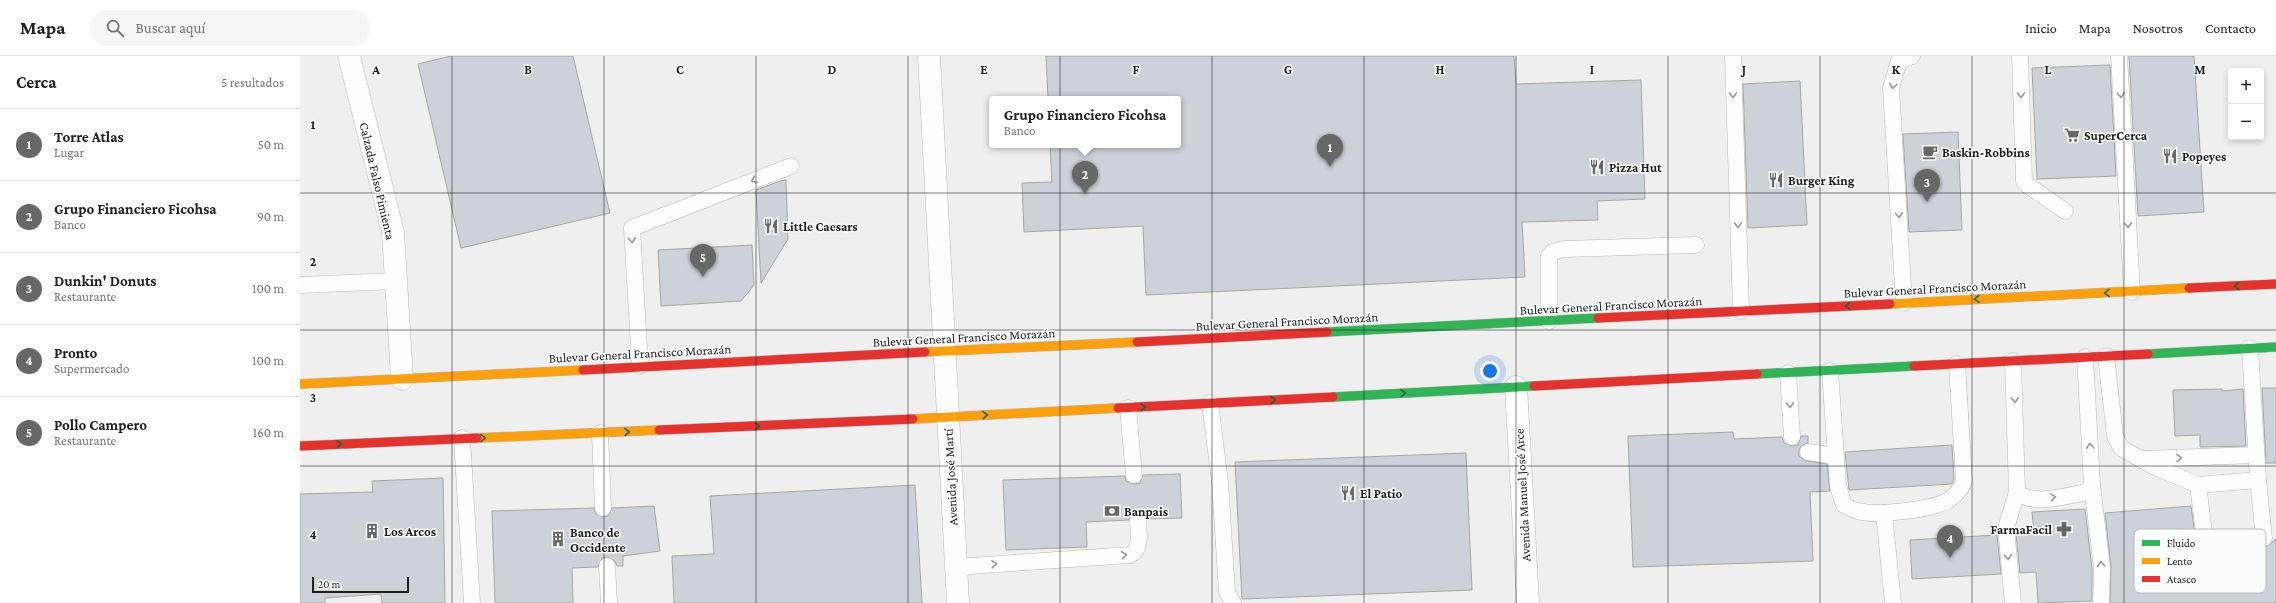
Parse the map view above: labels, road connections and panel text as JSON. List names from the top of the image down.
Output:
{
  "streets": {
    "main road": ["Bulevar General Francisco Morazán"],
    "street": ["Calzada Falso Pimienta", "Avenida José Martí", "Avenida Manuel José Arce"]
  },
  "crossings": [
    ["Calzada Falso Pimienta", "Bulevar General Francisco Morazán"],
    ["Bulevar General Francisco Morazán", "Avenida José Martí"]
  ],
  "places": {
    "supermarket": ["SuperCerca"],
    "cafe": ["Baskin-Robbins"],
    "restaurant": [
      "Popeyes",
      "Pizza Hut",
      "Burger King",
      "Little Caesars",
      "El Patio"
    ],
    "bank": ["Banpais"],
    "pharmacy": ["FarmaFacil"],
    "building": ["Los Arcos", "Banco de Occidente"]
  },
  "legend": ["Fluido", "Lento", "Atasco"],
  "scale_bar": "20 m",
  "page": {
    "header": "Mapa",
    "search": "Buscar aquí",
    "nav": [
      "Inicio",
      "Mapa",
      "Nosotros",
      "Contacto"
    ],
    "heading": ["Cerca", "5 resultados"],
    "map_buttons": ["+", "−"],
    "popup": ["Grupo Financiero Ficohsa", "Banco"],
    "list": [
      {
        "mark": "1",
        "name": "Torre Atlas",
        "note": "Lugar",
        "value": "50 m"
      },
      {
        "mark": "2",
        "name": "Grupo Financiero Ficohsa",
        "note": "Banco",
        "value": "90 m"
      },
      {
        "mark": "3",
        "name": "Dunkin' Donuts",
        "note": "Restaurante",
        "value": "100 m"
      },
      {
        "mark": "4",
        "name": "Pronto",
        "note": "Supermercado",
        "value": "100 m"
      },
      {
        "mark": "5",
        "name": "Pollo Campero",
        "note": "Restaurante",
        "value": "160 m"
      }
    ],
    "pins": [
      "1",
      "2",
      "3",
      "5",
      "4"
    ],
    "scale": "20 m"
  },
  "grid": {
    "columns": [
      "A",
      "B",
      "C",
      "D",
      "E",
      "F",
      "G",
      "H",
      "I",
      "J",
      "K",
      "L",
      "M"
    ],
    "rows": [
      "1",
      "2",
      "3",
      "4"
    ]
  }
}
